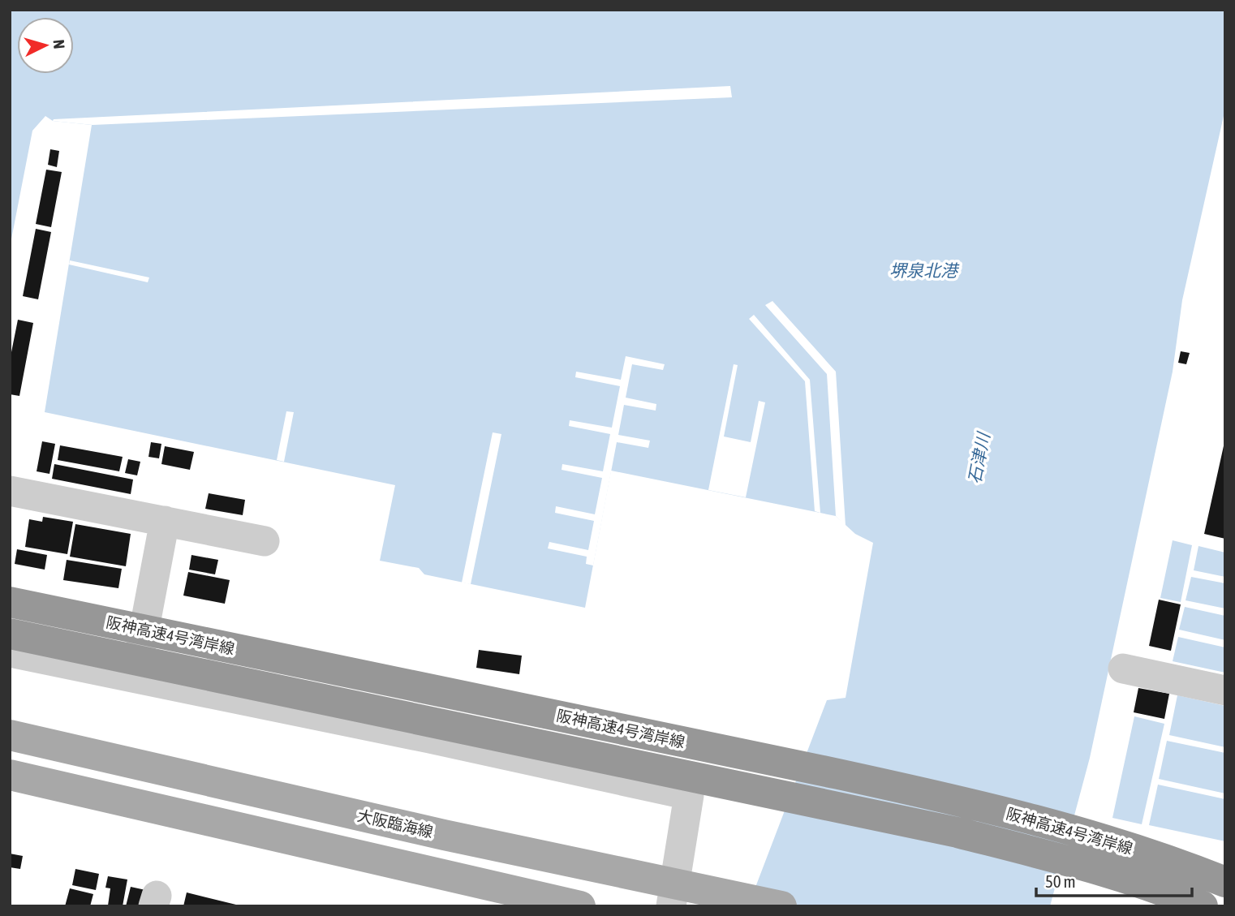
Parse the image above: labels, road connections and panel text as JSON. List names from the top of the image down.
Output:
{
  "streets": {
    "highway": ["阪神高速4号湾岸線"],
    "main road": ["大阪臨海線"]
  },
  "water": ["堺泉北港", "石津川"],
  "scale_bar": "50 m",
  "north": "right"
}
